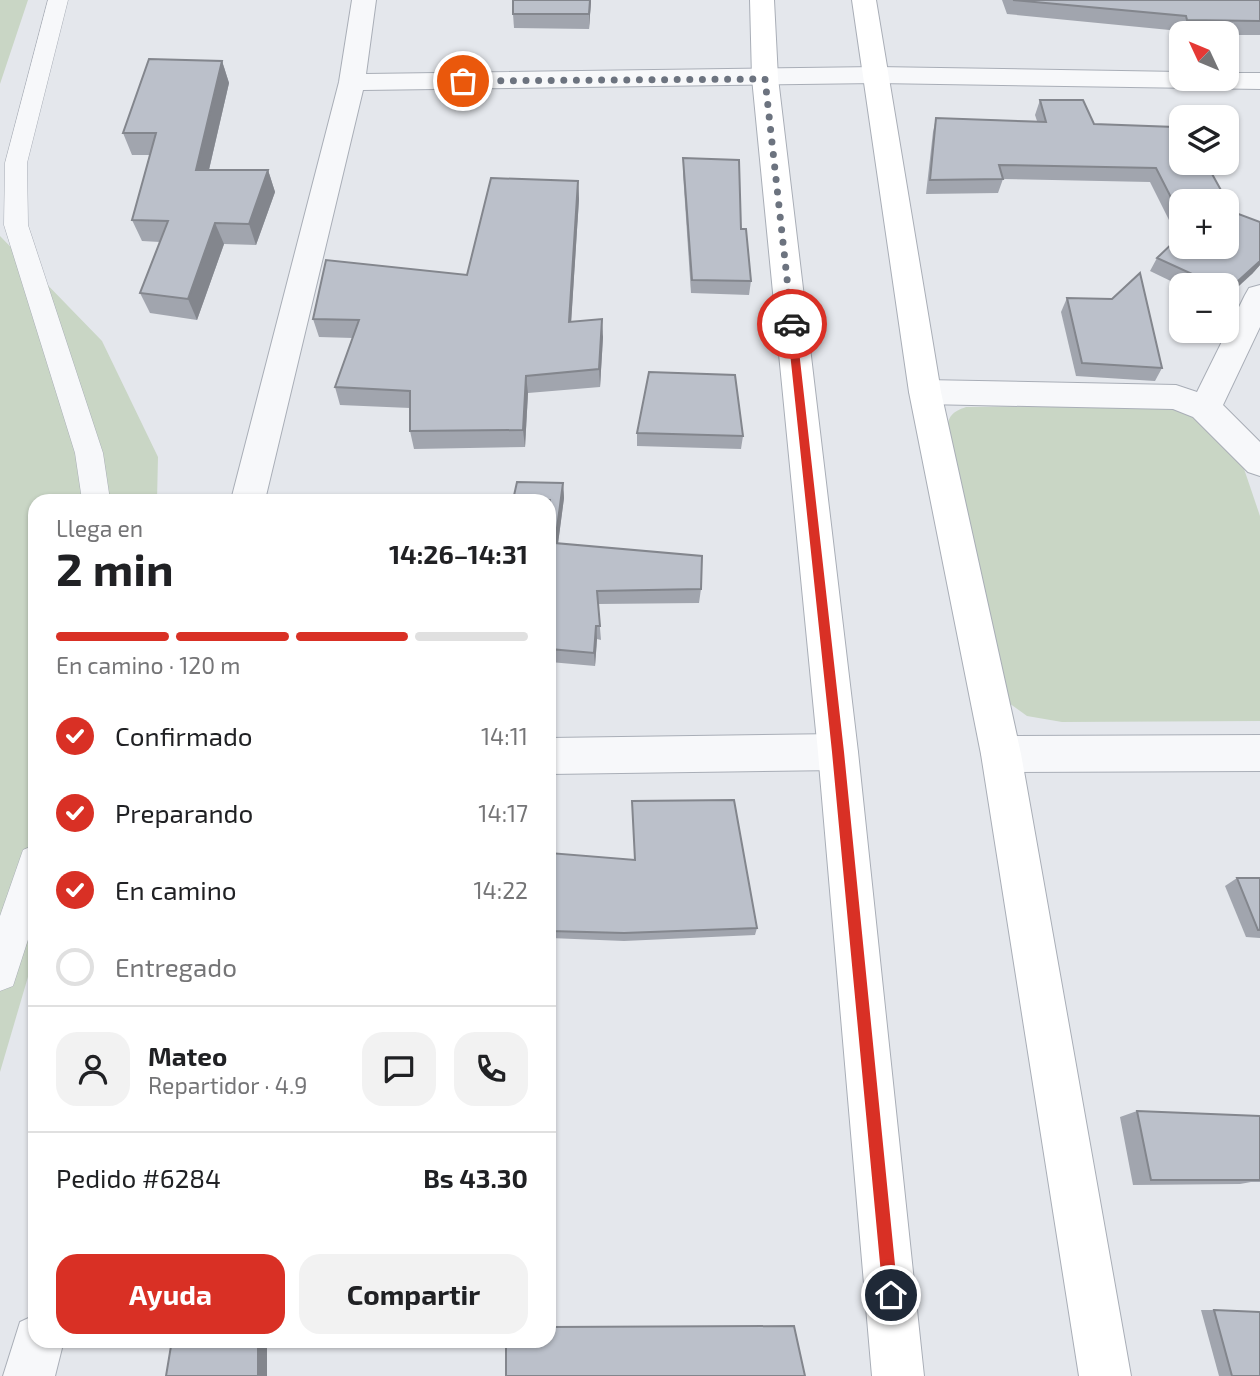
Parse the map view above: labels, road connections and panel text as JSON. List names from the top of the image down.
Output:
{
  "north": "top left",
  "page": {
    "map_buttons": ["+", "−"],
    "heading": ["2 min", "Llega en", "14:26–14:31"],
    "panel": [
      "Mateo",
      "Repartidor · 4.9",
      "Pedido #6284",
      "Bs 43.30"
    ],
    "bar": "En camino · 120 m",
    "list": [
      ["Confirmado", "14:11"],
      ["Preparando", "14:17"],
      ["En camino", "14:22"],
      "Entregado"
    ],
    "buttons": ["Ayuda", "Compartir"]
  }
}
